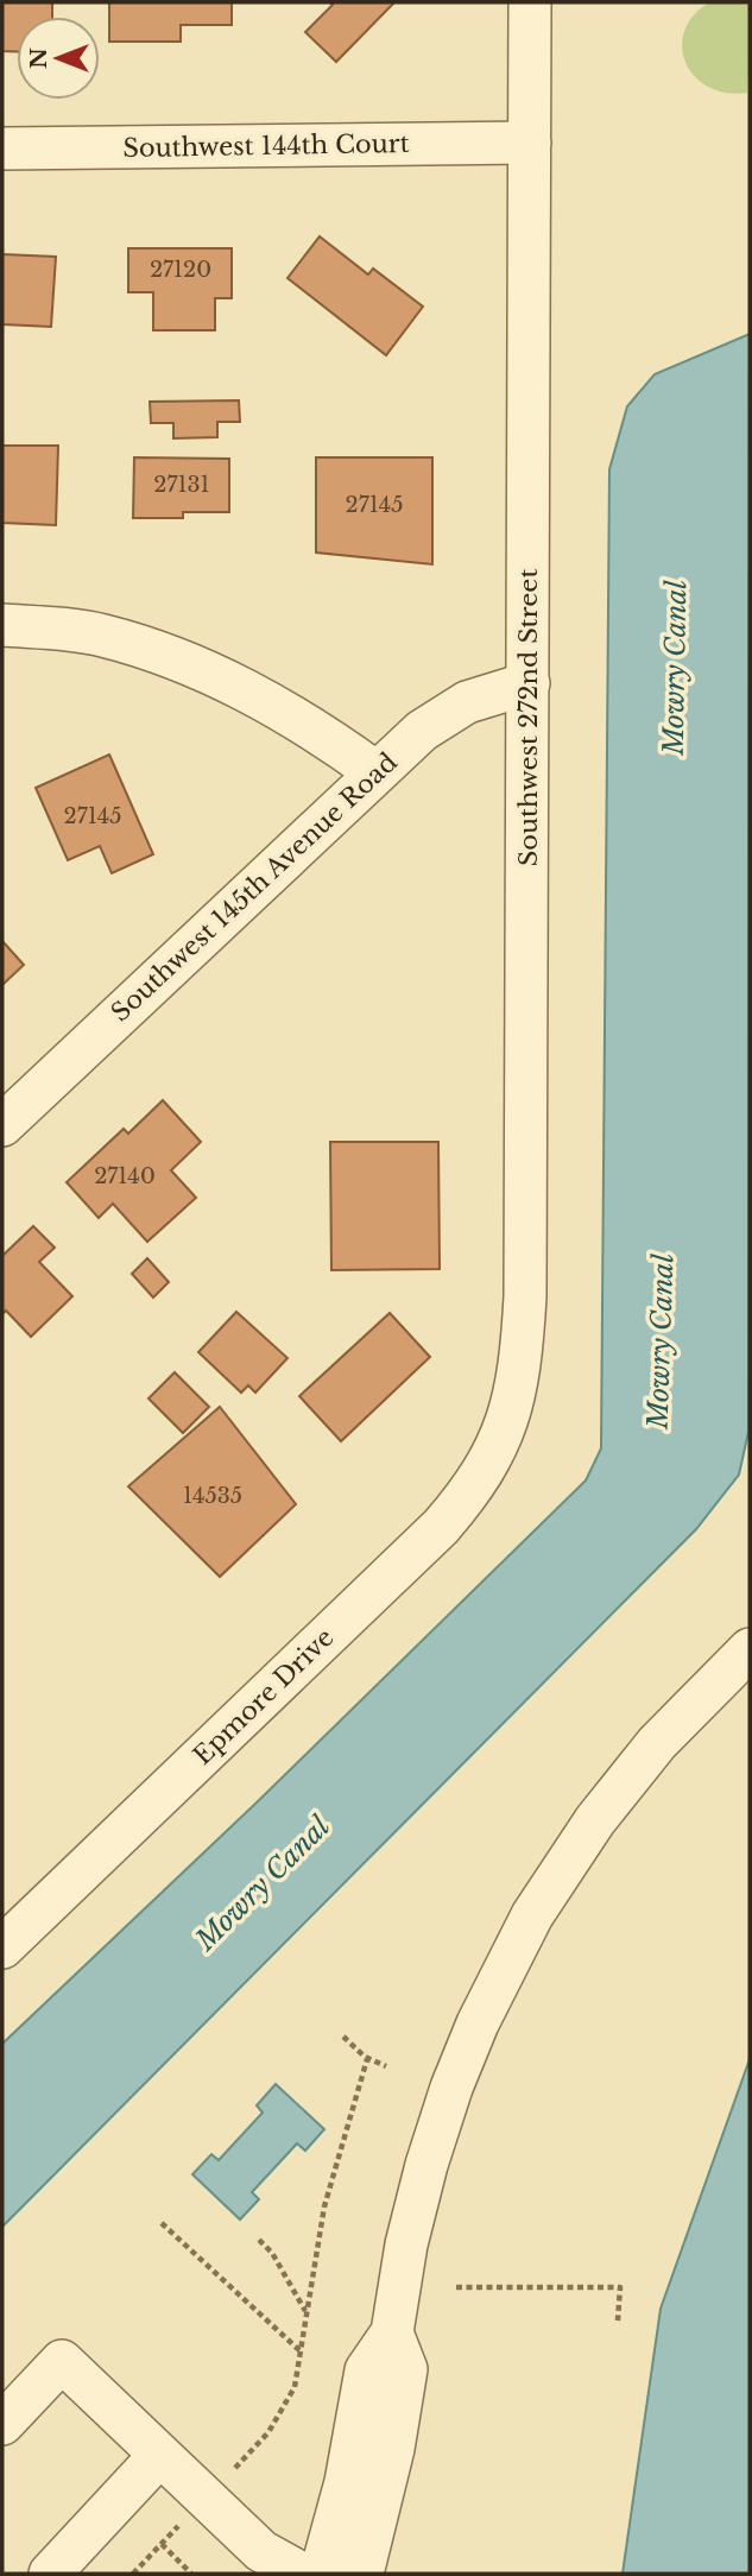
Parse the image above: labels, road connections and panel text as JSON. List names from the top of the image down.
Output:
{
  "streets": {
    "street": [
      "Southwest 144th Court",
      "Southwest 272nd Street",
      "Southwest 145th Avenue Road",
      "Epmore Drive"
    ]
  },
  "crossings": [
    ["Southwest 144th Court", "Southwest 272nd Street"],
    ["Southwest 272nd Street", "Southwest 145th Avenue Road"],
    ["Southwest 272nd Street", "Epmore Drive"]
  ],
  "water": ["Mowry Canal"],
  "house_numbers": [
    "27120",
    "27131",
    "27145",
    "27145",
    "27140",
    "14535"
  ],
  "north": "left"
}
